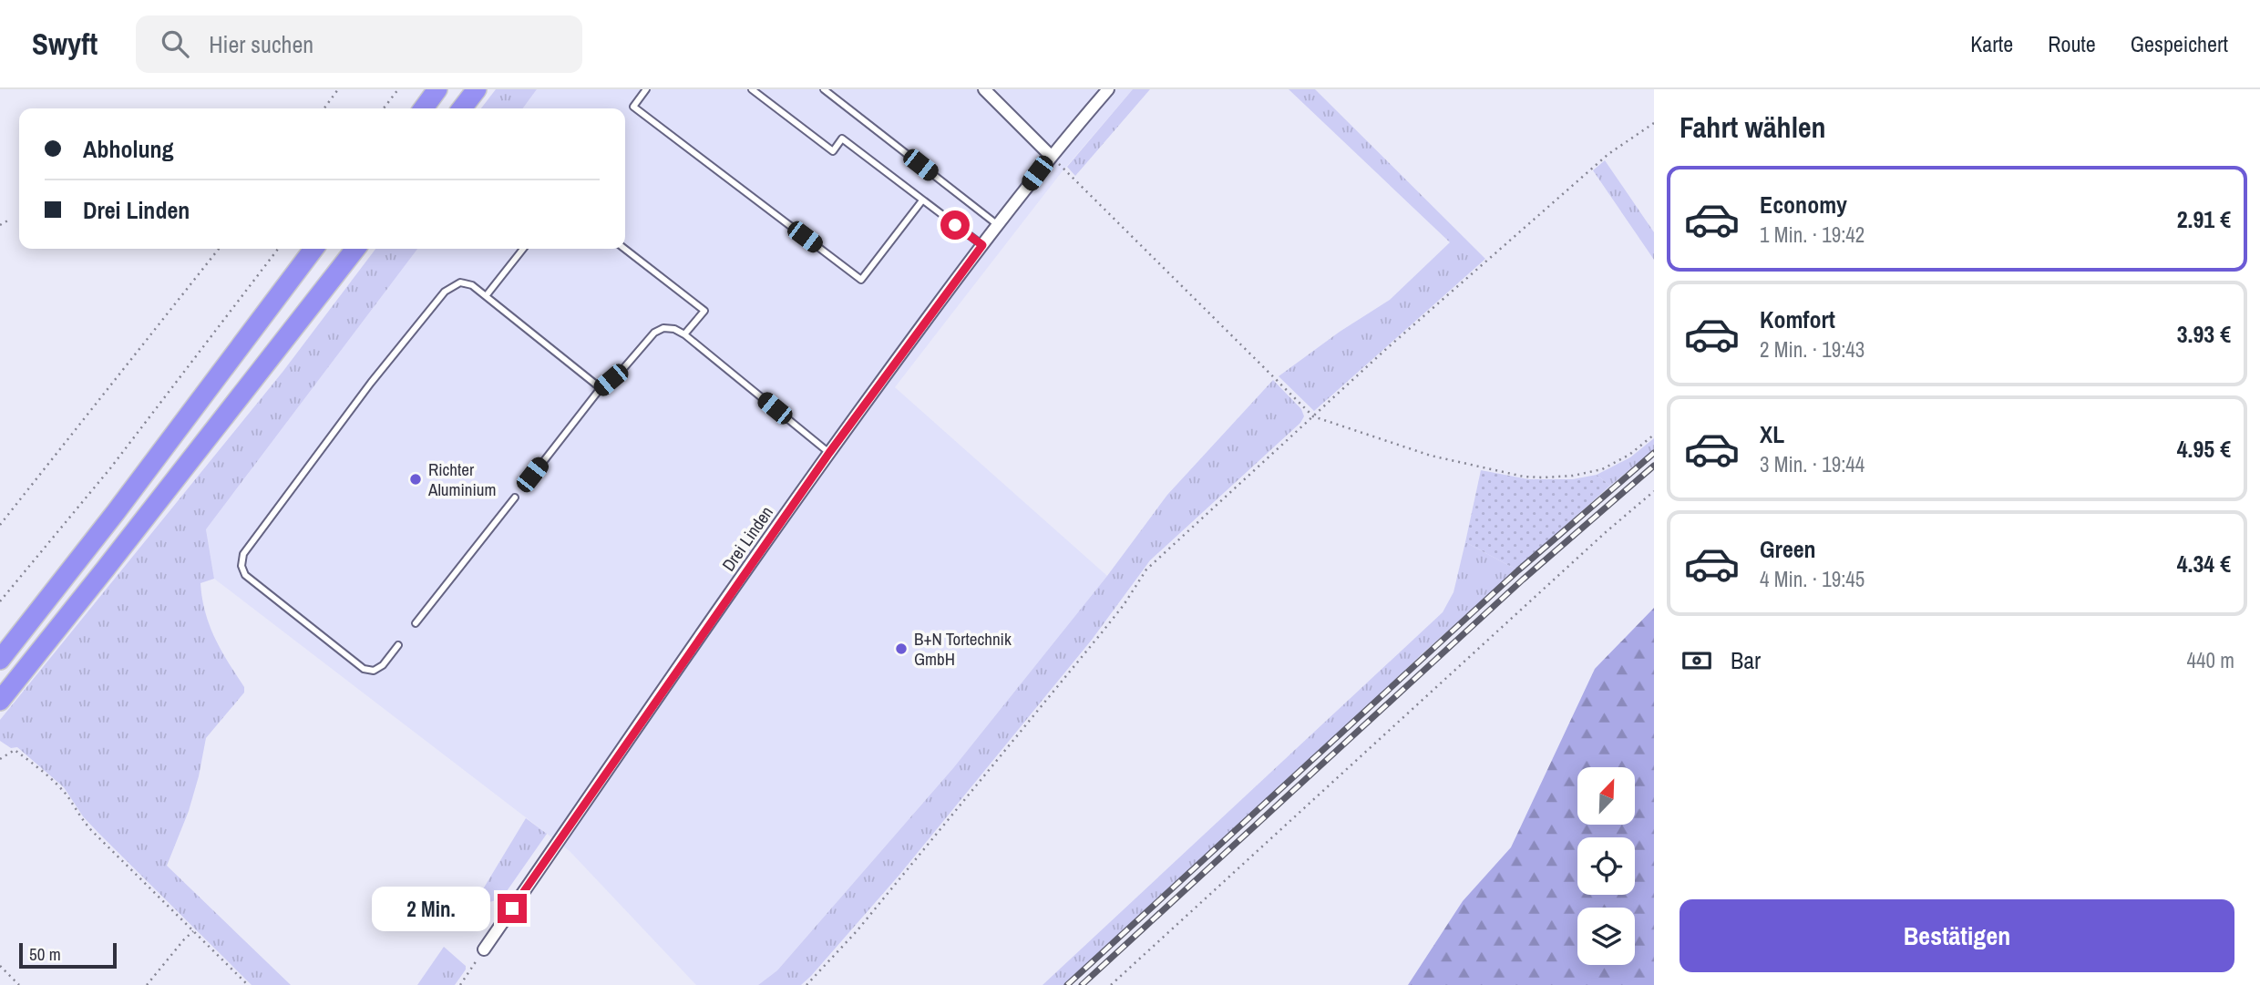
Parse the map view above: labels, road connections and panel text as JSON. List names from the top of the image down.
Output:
{
  "streets": {
    "street": ["Drei Linden"]
  },
  "places": ["Richter Aluminium", "B+N Tortechnik GmbH"],
  "scale_bar": "50 m",
  "north": "top right",
  "page": {
    "header": "Swyft",
    "search": "Hier suchen",
    "nav": ["Karte", "Route", "Gespeichert"],
    "heading": "Fahrt wählen",
    "banner": ["Abholung", "Drei Linden"],
    "list": [
      {
        "name": "Economy",
        "note": "1 Min. · 19:42",
        "value": "2.91 €"
      },
      {
        "name": "Komfort",
        "note": "2 Min. · 19:43",
        "value": "3.93 €"
      },
      {
        "name": "XL",
        "note": "3 Min. · 19:44",
        "value": "4.95 €"
      },
      {
        "name": "Green",
        "note": "4 Min. · 19:45",
        "value": "4.34 €"
      }
    ],
    "pay": ["Bar", "440 m"],
    "bubble": "2 Min.",
    "buttons": "Bestätigen",
    "scale": "50 m"
  }
}
